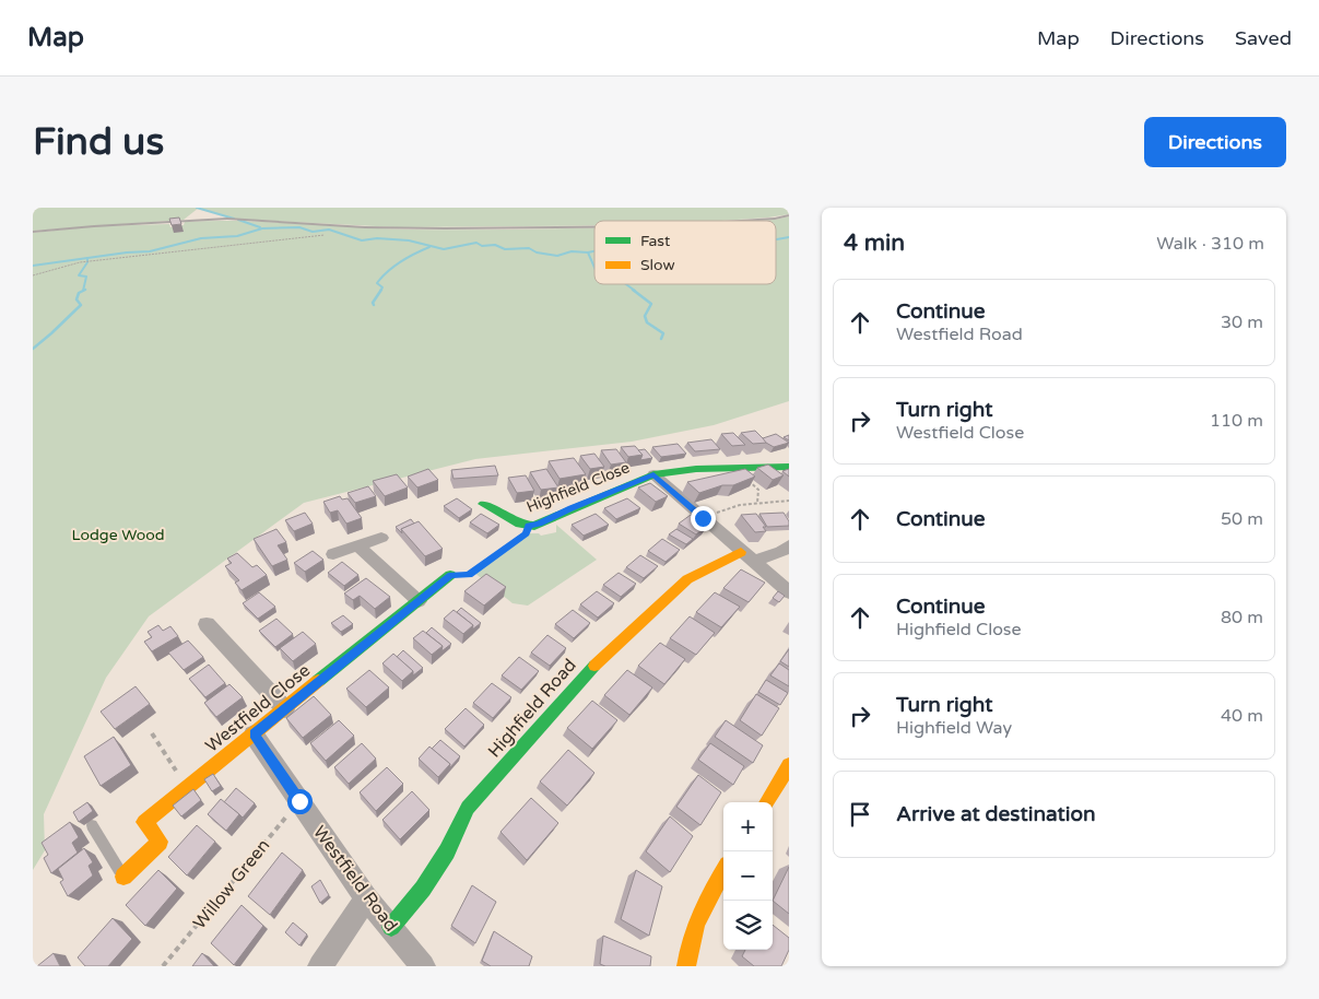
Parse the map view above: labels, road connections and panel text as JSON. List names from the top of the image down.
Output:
{
  "streets": {
    "street": [
      "Highfield Close",
      "Westfield Close",
      "Highfield Road",
      "Westfield Road"
    ],
    "path": ["Willow Green"]
  },
  "crossings": [
    ["Westfield Close", "Westfield Road"],
    ["Highfield Road", "Westfield Road"],
    ["Westfield Road", "Willow Green"]
  ],
  "parks": ["Lodge Wood"],
  "legend": ["Fast", "Slow"],
  "page": {
    "header": "Map",
    "nav": ["Map", "Directions", "Saved"],
    "buttons": "Directions",
    "title": "Find us",
    "heading": ["4 min", "Walk · 310 m"],
    "list": [
      ["Continue", "Westfield Road", "30 m"],
      ["Turn right", "Westfield Close", "110 m"],
      ["Continue", "50 m"],
      ["Continue", "Highfield Close", "80 m"],
      ["Turn right", "Highfield Way", "40 m"],
      "Arrive at destination"
    ],
    "map_buttons": ["+", "−"]
  }
}
